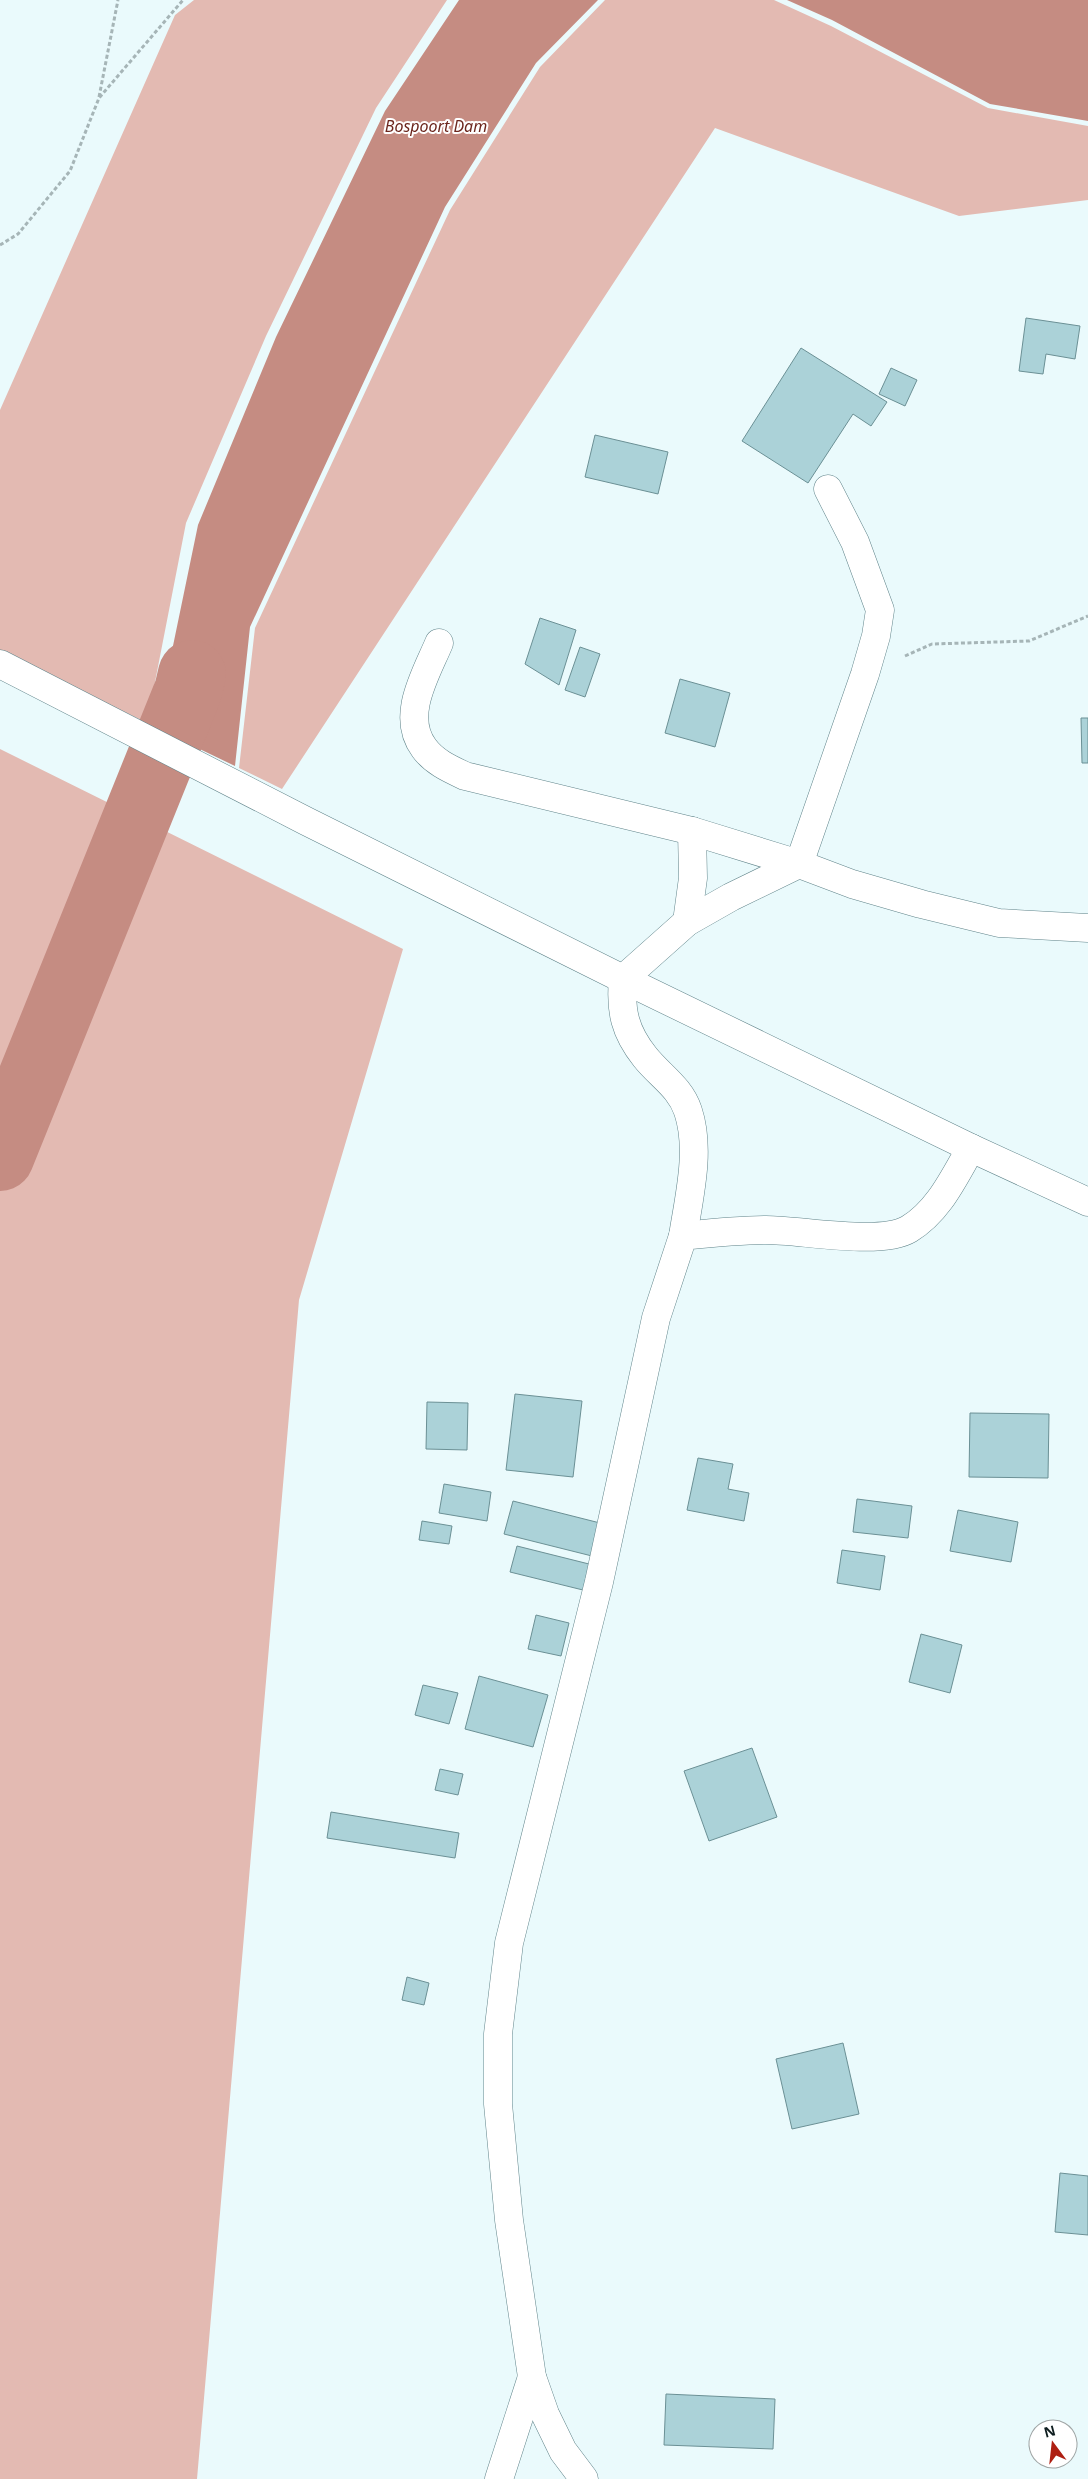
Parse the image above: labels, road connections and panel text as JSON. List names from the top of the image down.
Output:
{
  "water": ["Bospoort Dam"],
  "north": "top"
}
